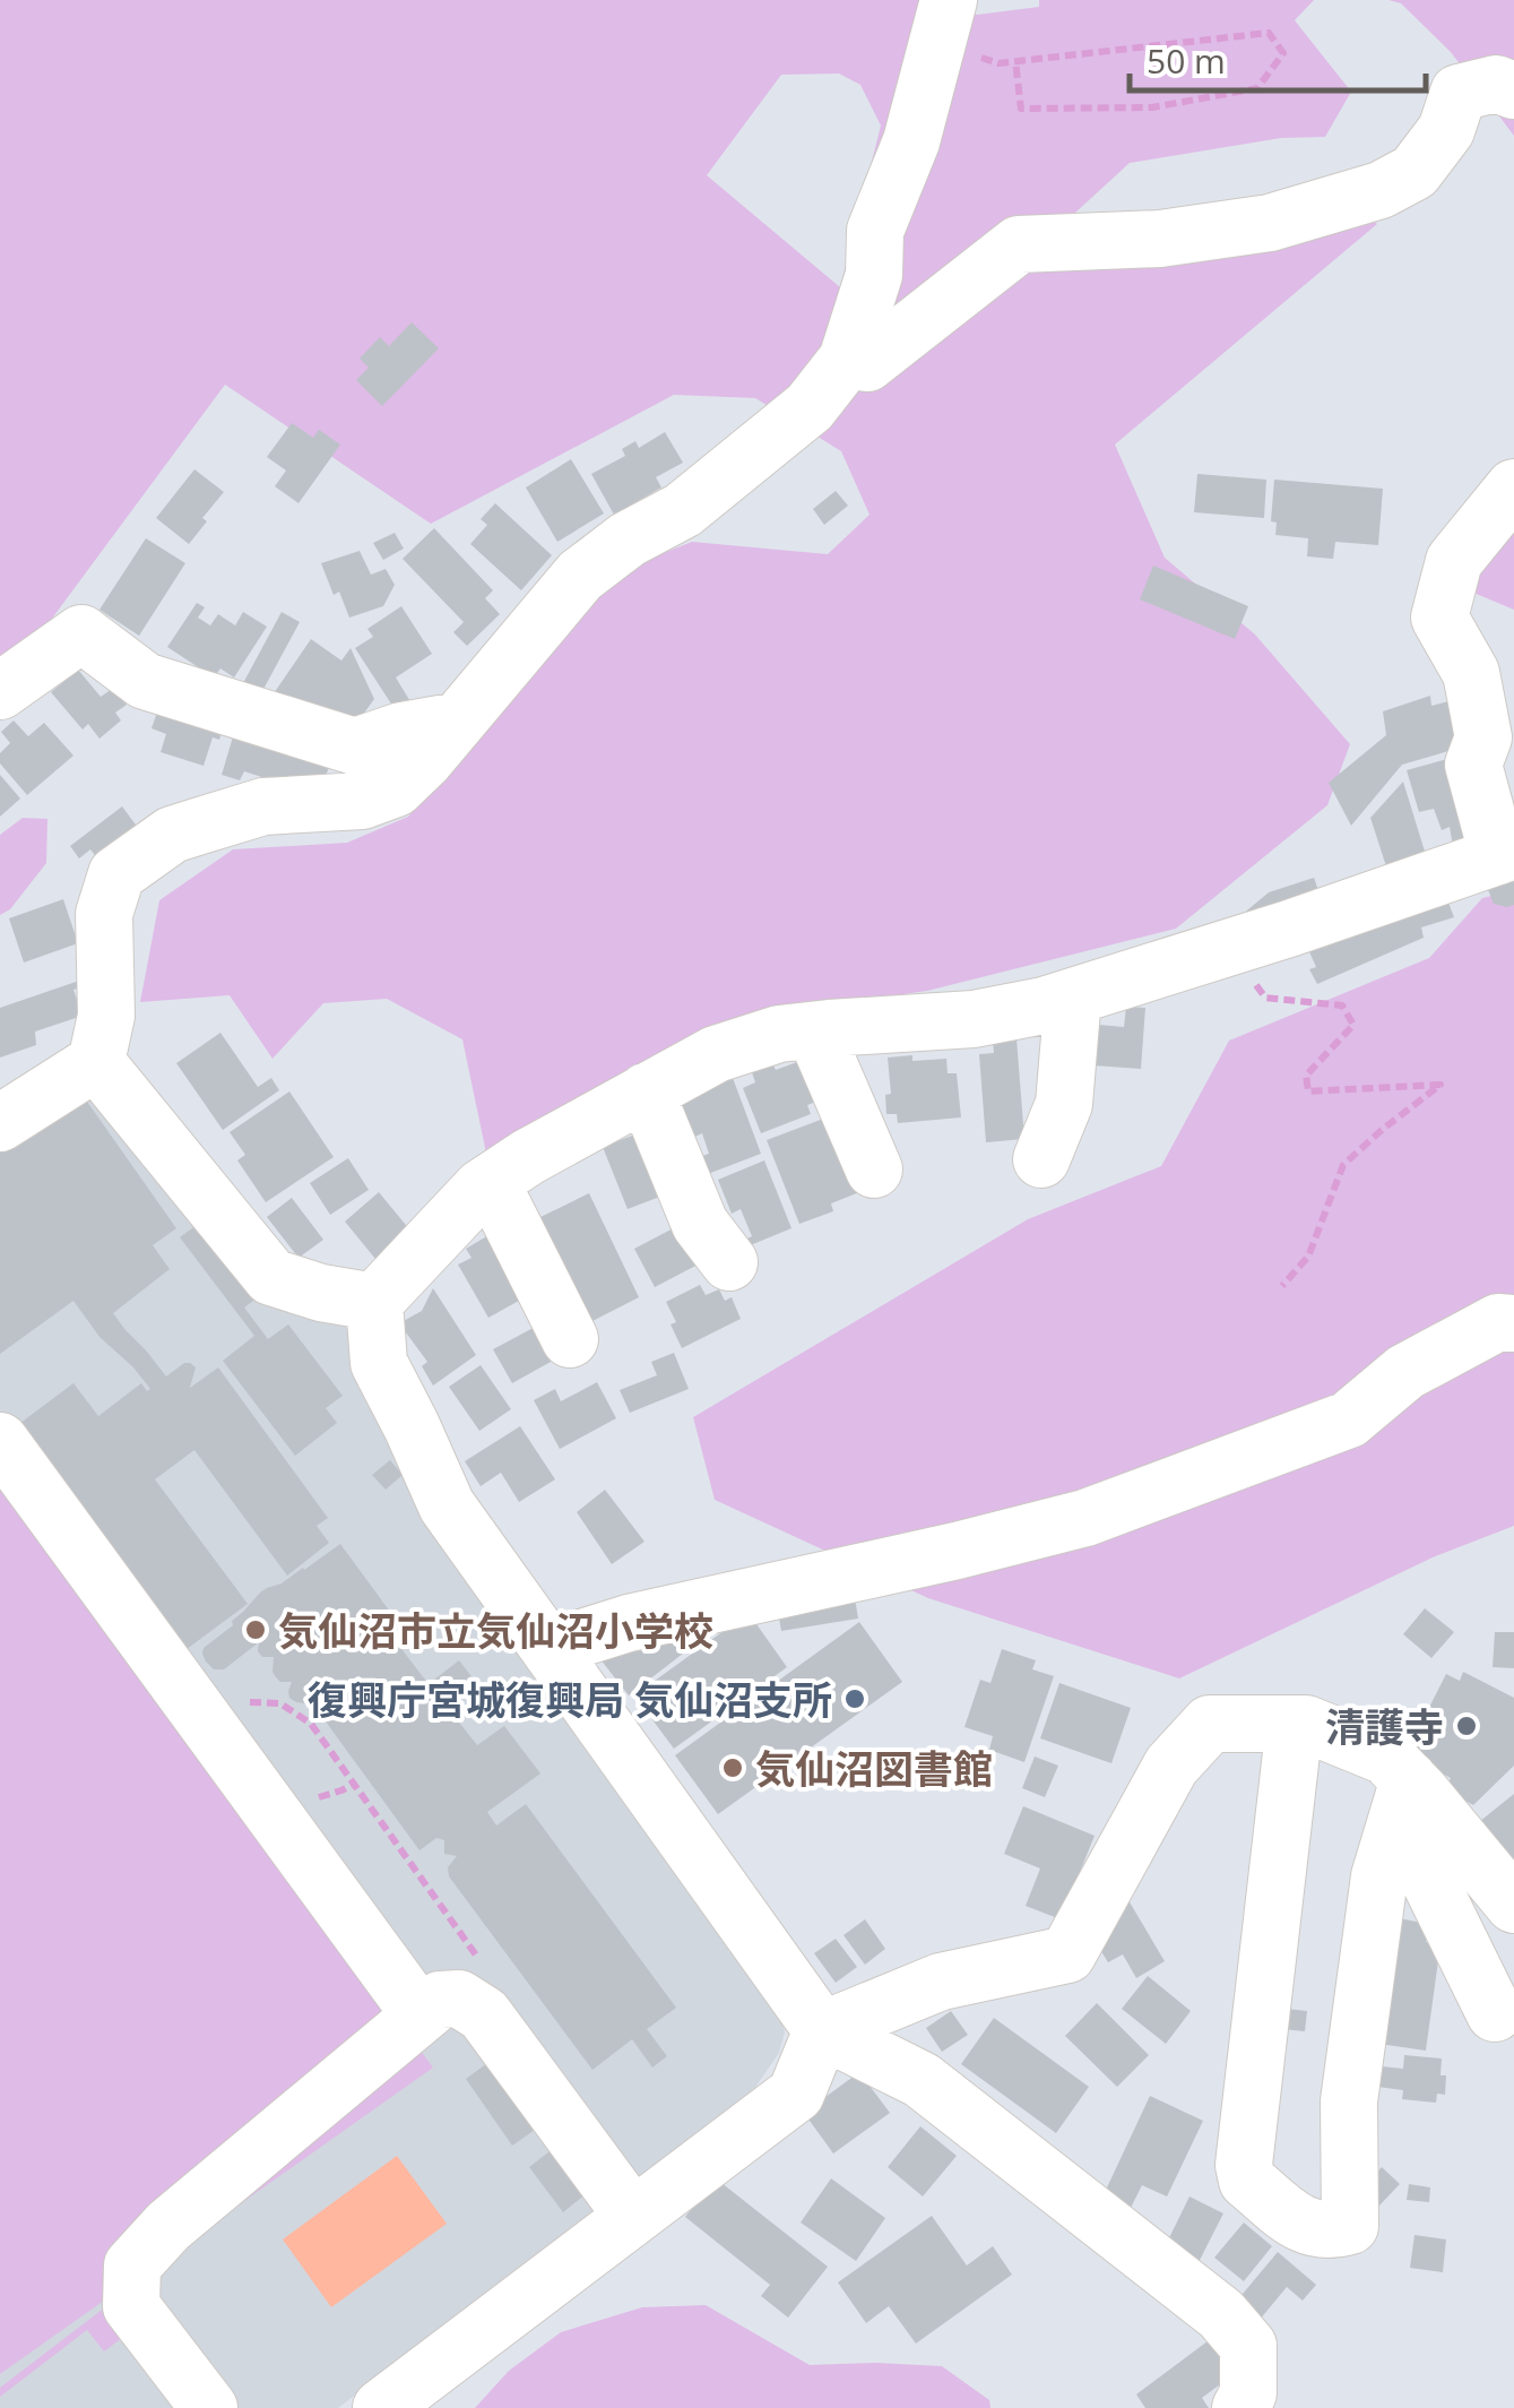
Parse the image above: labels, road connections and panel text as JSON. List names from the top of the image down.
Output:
{
  "places": [
    "気仙沼市立気仙沼小学校",
    "復興庁宮城復興局 気仙沼支所",
    "清護寺",
    "気仙沼図書館"
  ],
  "scale_bar": "50 m"
}
